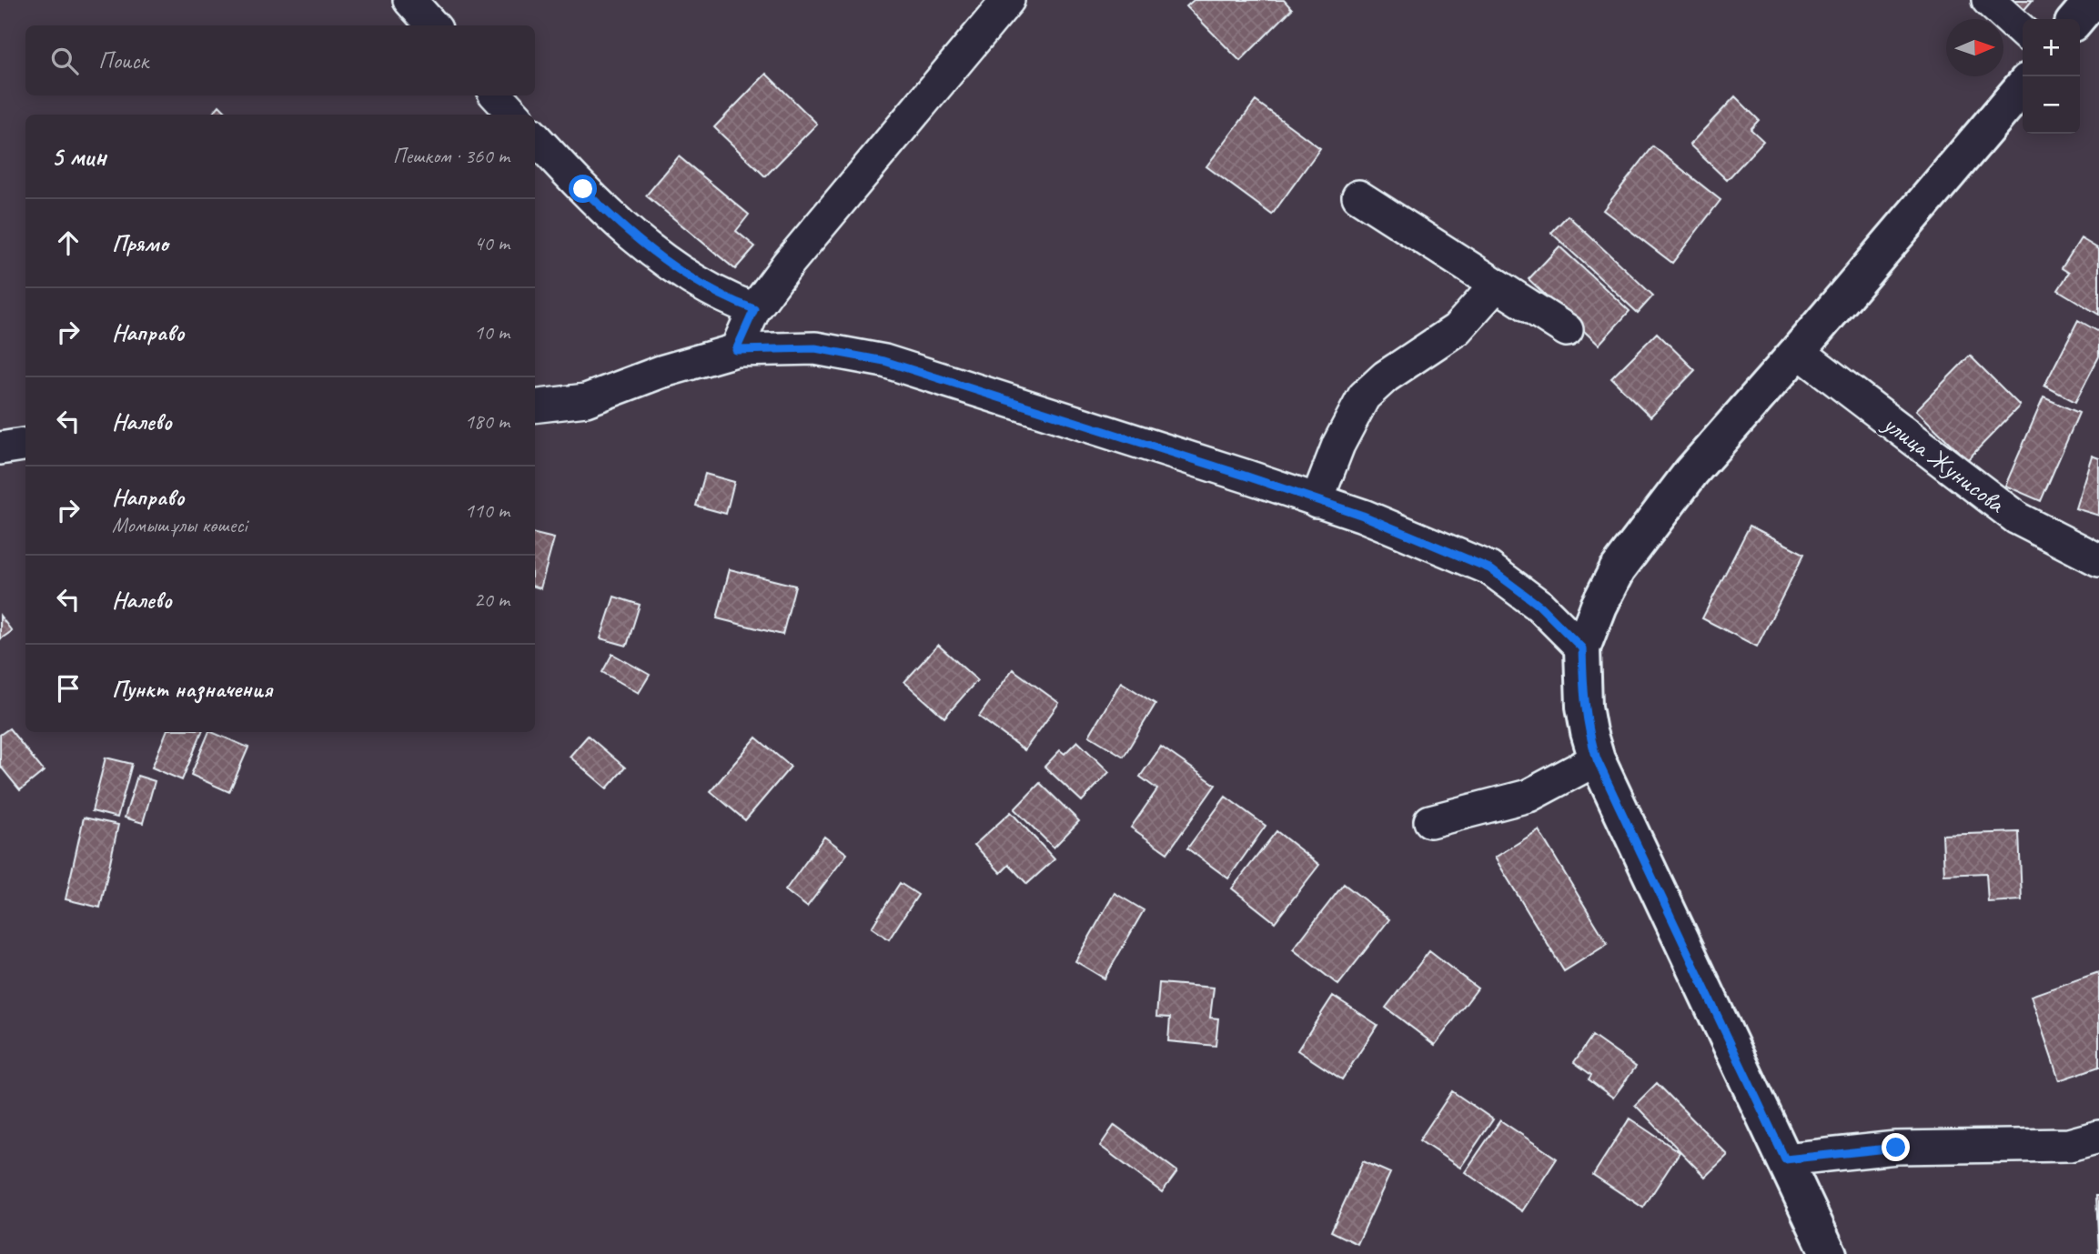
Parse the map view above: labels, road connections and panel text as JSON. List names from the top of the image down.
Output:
{
  "streets": {
    "street": ["улица Жунисова"]
  },
  "north": "right",
  "page": {
    "map_buttons": ["+", "−"],
    "search": "Поиск",
    "heading": ["5 мин", "Пешком · 360 m"],
    "list": [
      ["Прямо", "40 m"],
      ["Направо", "10 m"],
      ["Налево", "180 m"],
      ["Направо", "Момышұлы көшесі", "110 m"],
      ["Налево", "20 m"],
      "Пункт назначения"
    ]
  }
}
